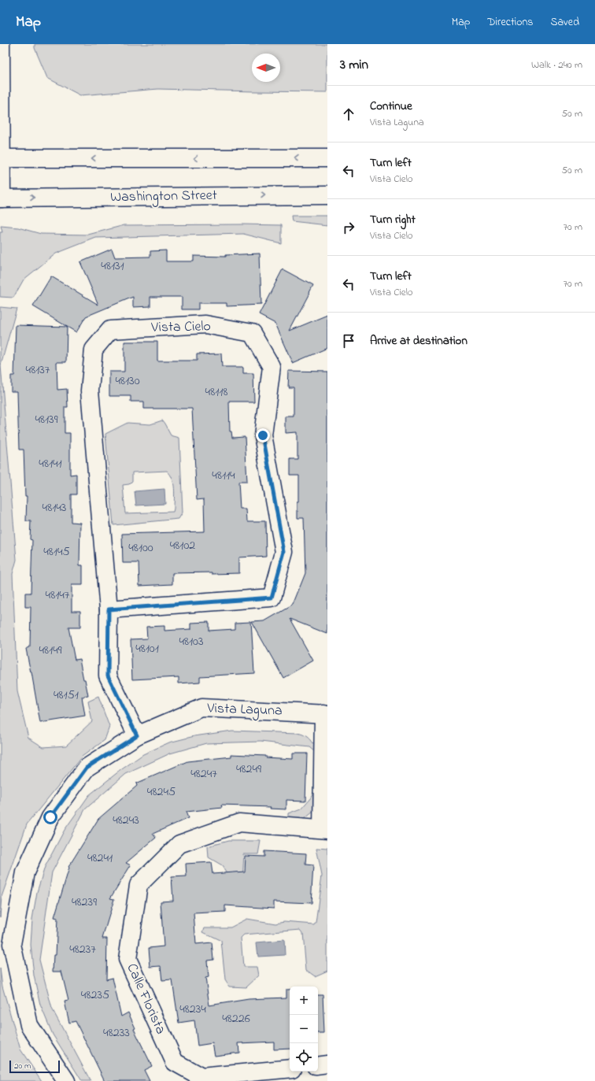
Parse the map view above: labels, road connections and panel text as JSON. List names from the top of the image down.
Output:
{
  "streets": {
    "street": [
      "Washington Street",
      "Vista Cielo",
      "Vista Laguna",
      "Calle Florista"
    ]
  },
  "crossings": [
    ["Vista Cielo", "Vista Laguna"],
    ["Vista Laguna", "Calle Florista"]
  ],
  "house_numbers": [
    "48131",
    "48137",
    "48130",
    "48118",
    "48139",
    "48141",
    "48114",
    "48143",
    "48102",
    "48100",
    "48145",
    "48147",
    "48103",
    "48101",
    "48149",
    "48151",
    "48249",
    "48247",
    "48245",
    "48243",
    "48241",
    "48239",
    "48237",
    "48235",
    "48234",
    "48226",
    "48233"
  ],
  "scale_bar": "20 m",
  "north": "left",
  "page": {
    "header": "Map",
    "nav": ["Map", "Directions", "Saved"],
    "heading": ["3 min", "Walk · 240 m"],
    "list": [
      ["Continue", "Vista Laguna", "50 m"],
      ["Turn left", "Vista Cielo", "50 m"],
      ["Turn right", "Vista Cielo", "70 m"],
      ["Turn left", "Vista Cielo", "70 m"],
      "Arrive at destination"
    ],
    "map_buttons": ["+", "−"],
    "scale": "20 m"
  }
}
